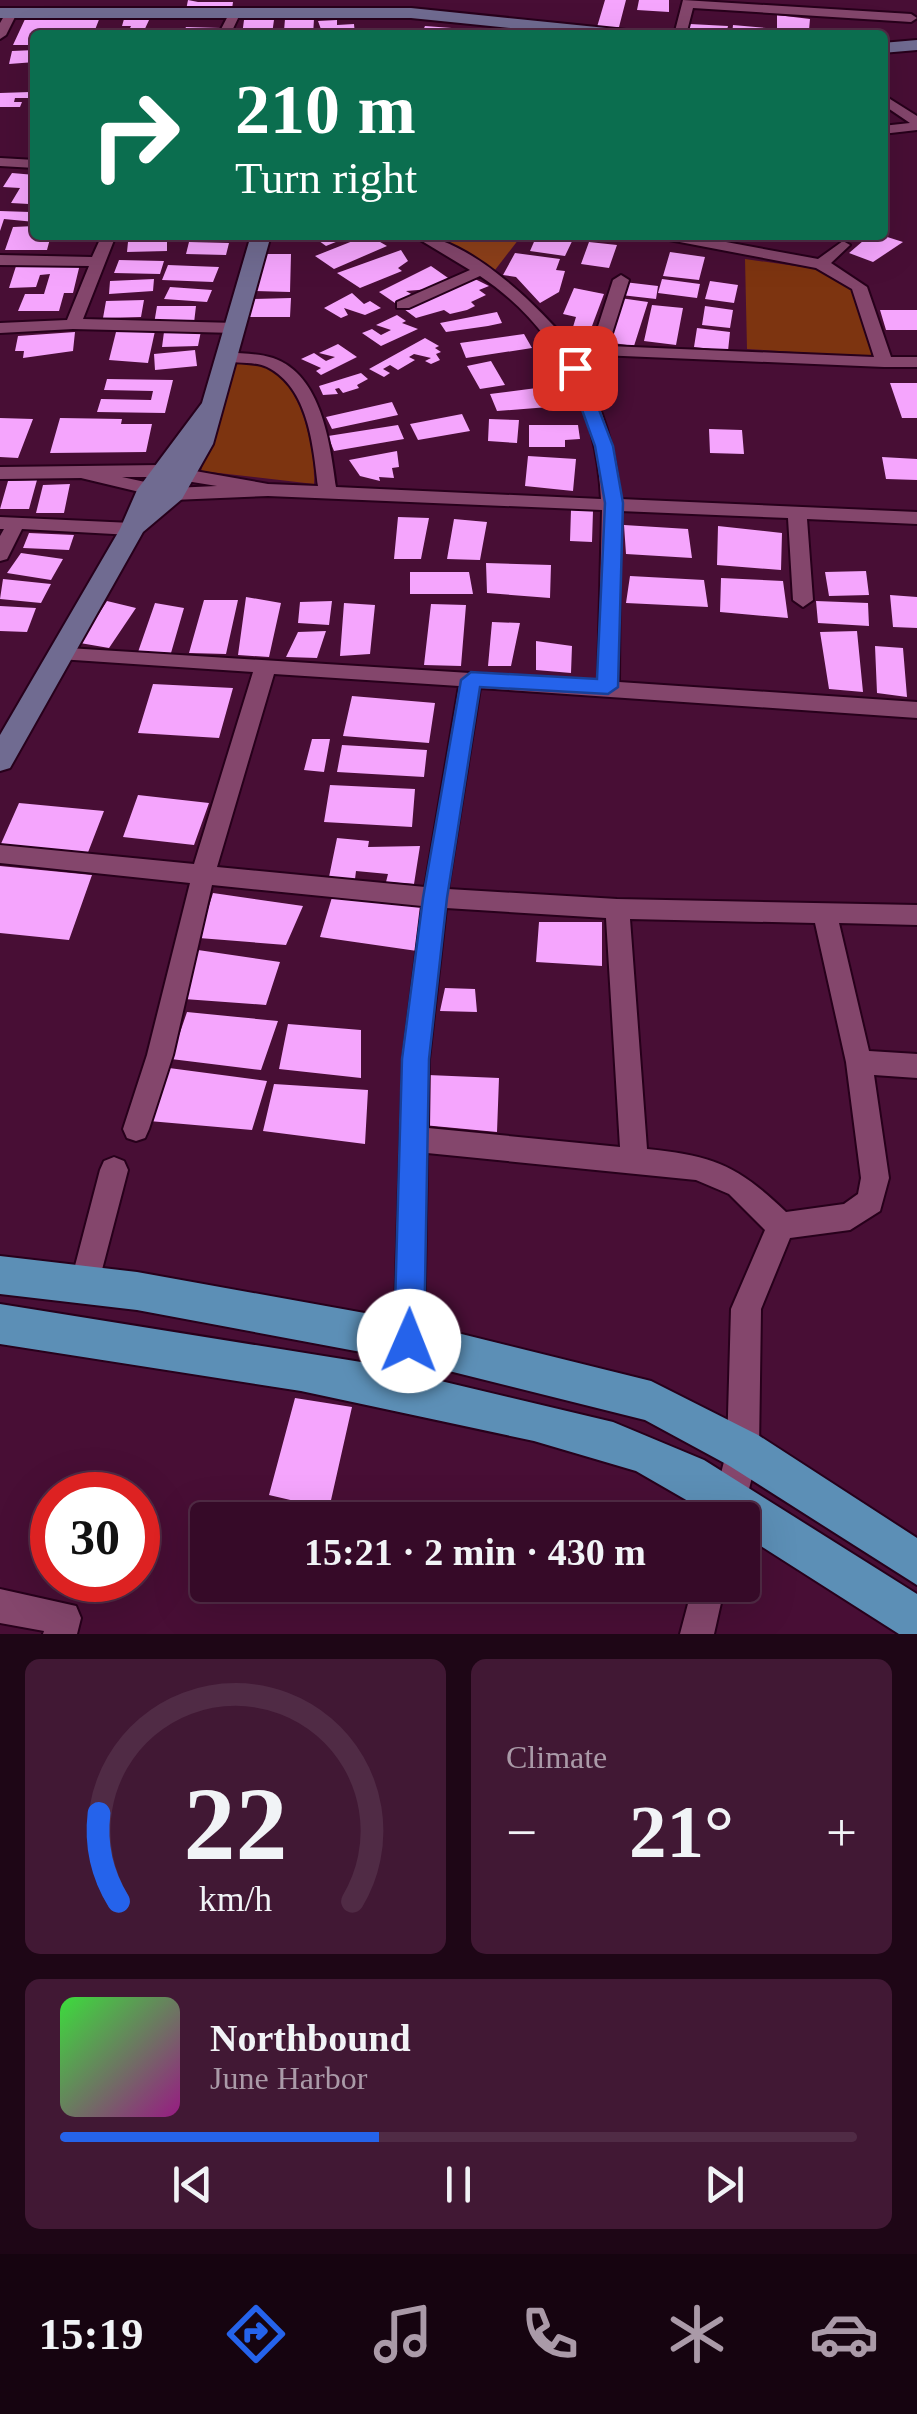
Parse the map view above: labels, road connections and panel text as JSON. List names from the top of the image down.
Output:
{
  "page": {
    "turn": ["210 m", "Turn right"],
    "limit": "30",
    "trip": "15:21 · 2 min · 430 m",
    "tile": "Climate",
    "heat": ["−", "21°", "+"],
    "song": ["Northbound", "June Harbor"],
    "tabs": "15:19",
    "gauge": ["22", "km/h"]
  }
}
